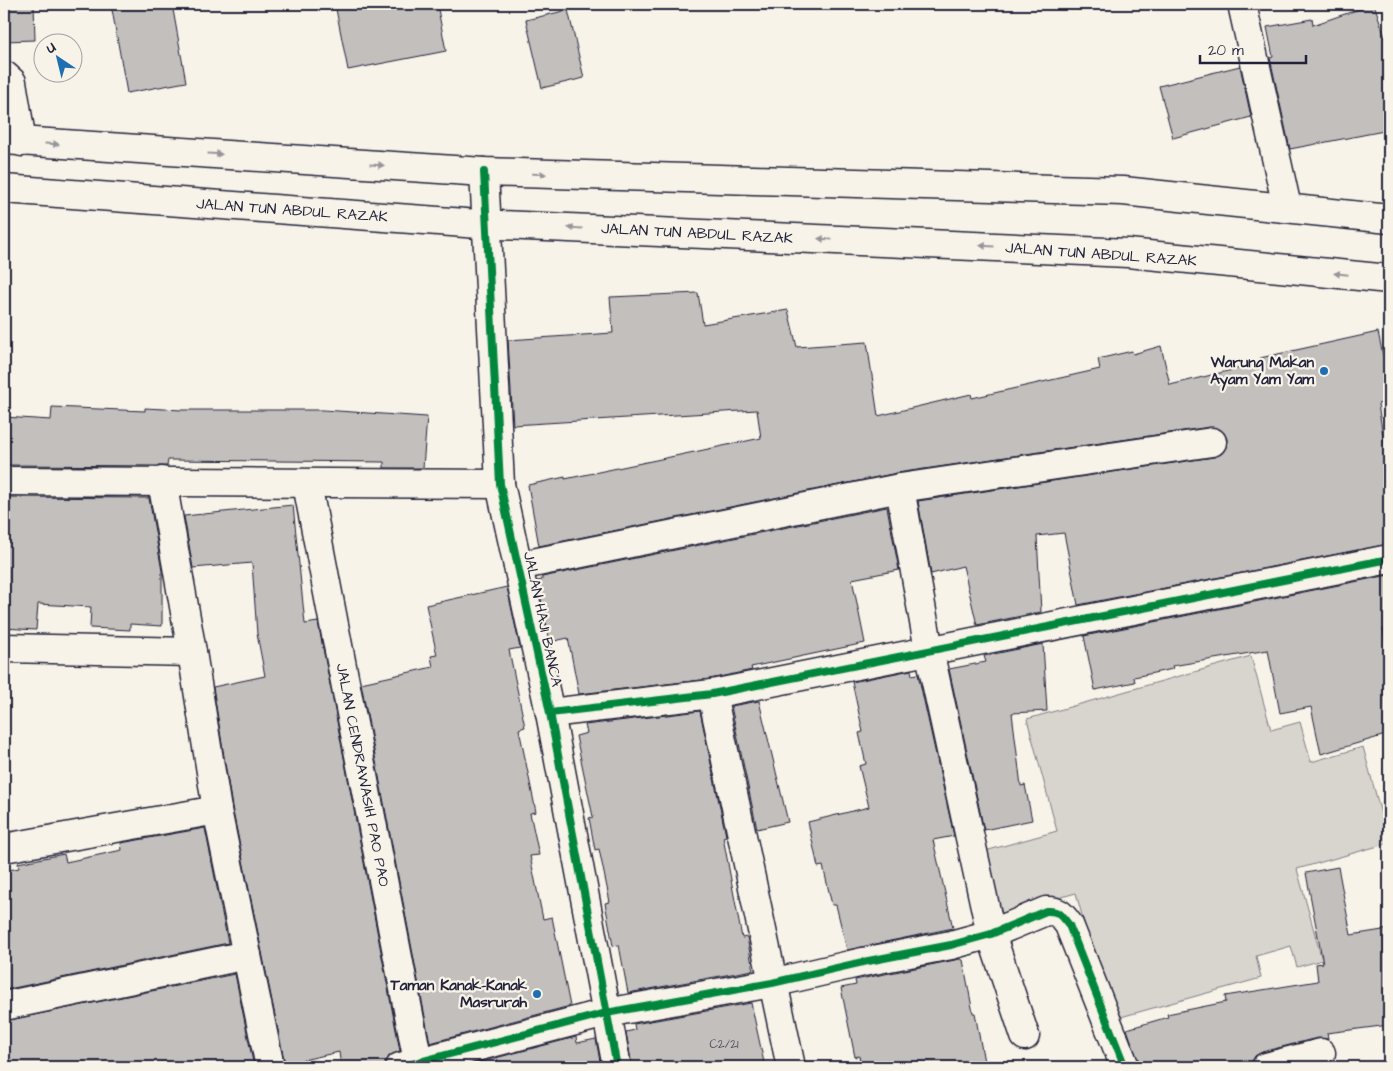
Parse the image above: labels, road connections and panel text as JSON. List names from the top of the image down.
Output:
{
  "streets": {
    "street": ["JALAN TUN ABDUL RAZAK", "JALAN HAJI BANCA", "JALAN CENDRAWASIH PAO PAO"]
  },
  "crossings": [
    ["JALAN TUN ABDUL RAZAK", "JALAN HAJI BANCA"]
  ],
  "places": ["Warung Makan Ayam Yam Yam", "Taman Kanak-Kanak Masrurah"],
  "house_numbers": ["C2/21"],
  "scale_bar": "20 m",
  "north": "top left"
}
